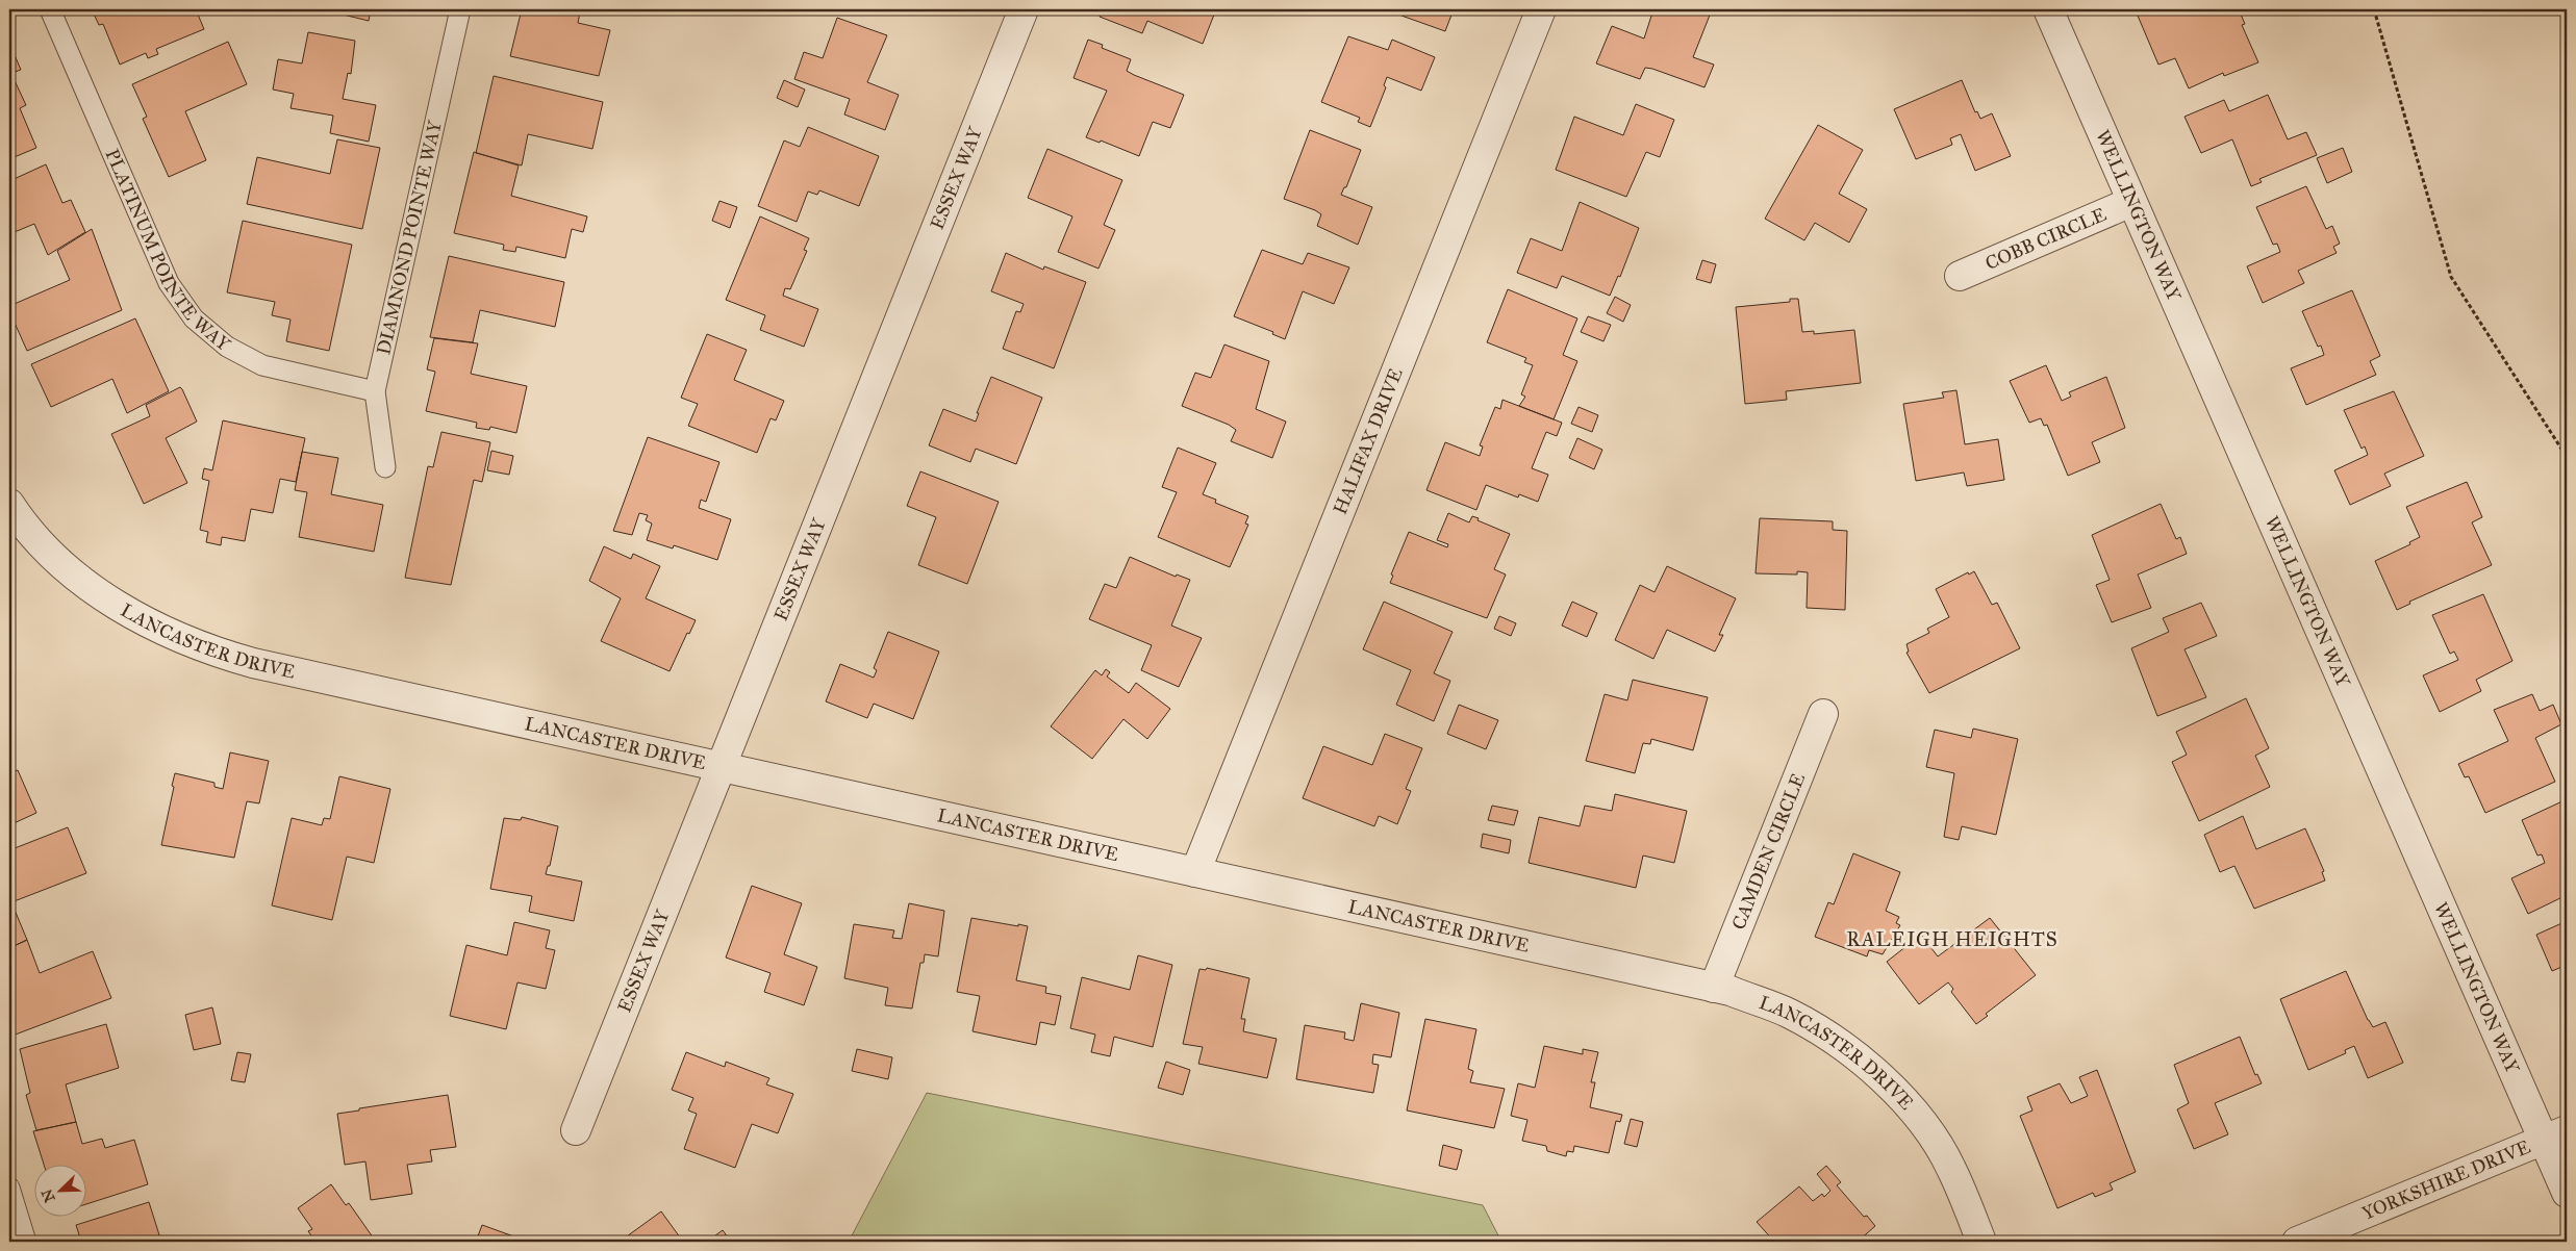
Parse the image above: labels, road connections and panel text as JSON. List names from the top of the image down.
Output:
{
  "streets": {
    "street": [
      "ESSEX WAY",
      "WELLINGTON WAY",
      "COBB CIRCLE",
      "HALIFAX DRIVE",
      "LANCASTER DRIVE",
      "CAMDEN CIRCLE",
      "YORKSHIRE DRIVE"
    ],
    "lane": ["DIAMNOND POINTE WAY", "PLATINUM POINTE WAY"]
  },
  "crossings": [
    ["ESSEX WAY", "LANCASTER DRIVE"],
    ["WELLINGTON WAY", "COBB CIRCLE"],
    ["WELLINGTON WAY", "YORKSHIRE DRIVE"],
    ["DIAMNOND POINTE WAY", "PLATINUM POINTE WAY"],
    ["HALIFAX DRIVE", "LANCASTER DRIVE"],
    ["LANCASTER DRIVE", "CAMDEN CIRCLE"]
  ],
  "districts": ["RALEIGH HEIGHTS"],
  "north": "bottom left"
}
